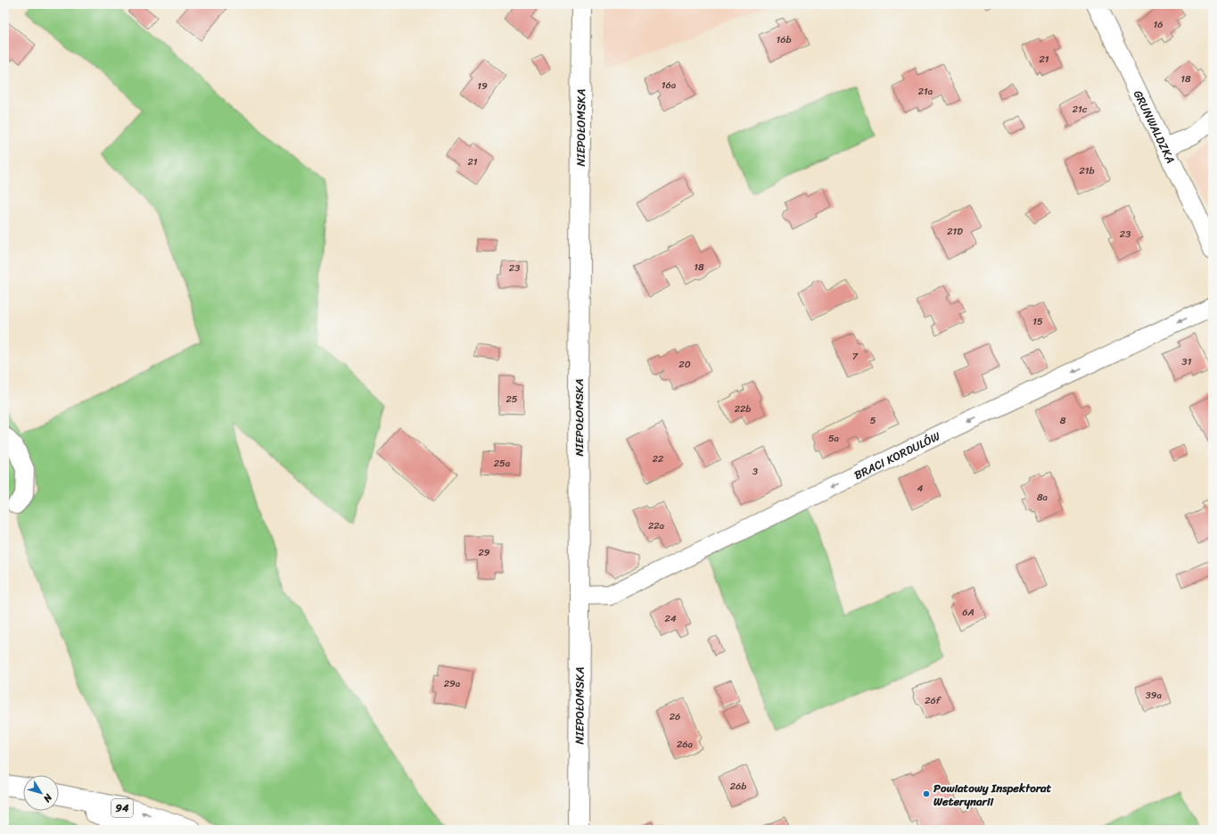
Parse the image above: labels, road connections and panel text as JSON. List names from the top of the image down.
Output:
{
  "streets": {
    "main road": ["NIEPOŁOMSKA", "94"],
    "street": ["GRUNWALDZKA", "BRACI KORDULÓW"]
  },
  "crossings": [
    ["NIEPOŁOMSKA", "BRACI KORDULÓW"]
  ],
  "one_way": ["BRACI KORDULÓW"],
  "places": ["Powiatowy Inspektorat Weterynarii"],
  "house_numbers": [
    "16",
    "16b",
    "21",
    "18",
    "16a",
    "19",
    "21a",
    "21c",
    "21",
    "21b",
    "21D",
    "23",
    "18",
    "23",
    "15",
    "7",
    "31",
    "20",
    "25",
    "22b",
    "5",
    "8",
    "5a",
    "22",
    "25a",
    "3",
    "4",
    "8a",
    "22a",
    "29",
    "6A",
    "24",
    "29a",
    "39a",
    "26f",
    "26",
    "26a",
    "26b"
  ],
  "north": "bottom right"
}
